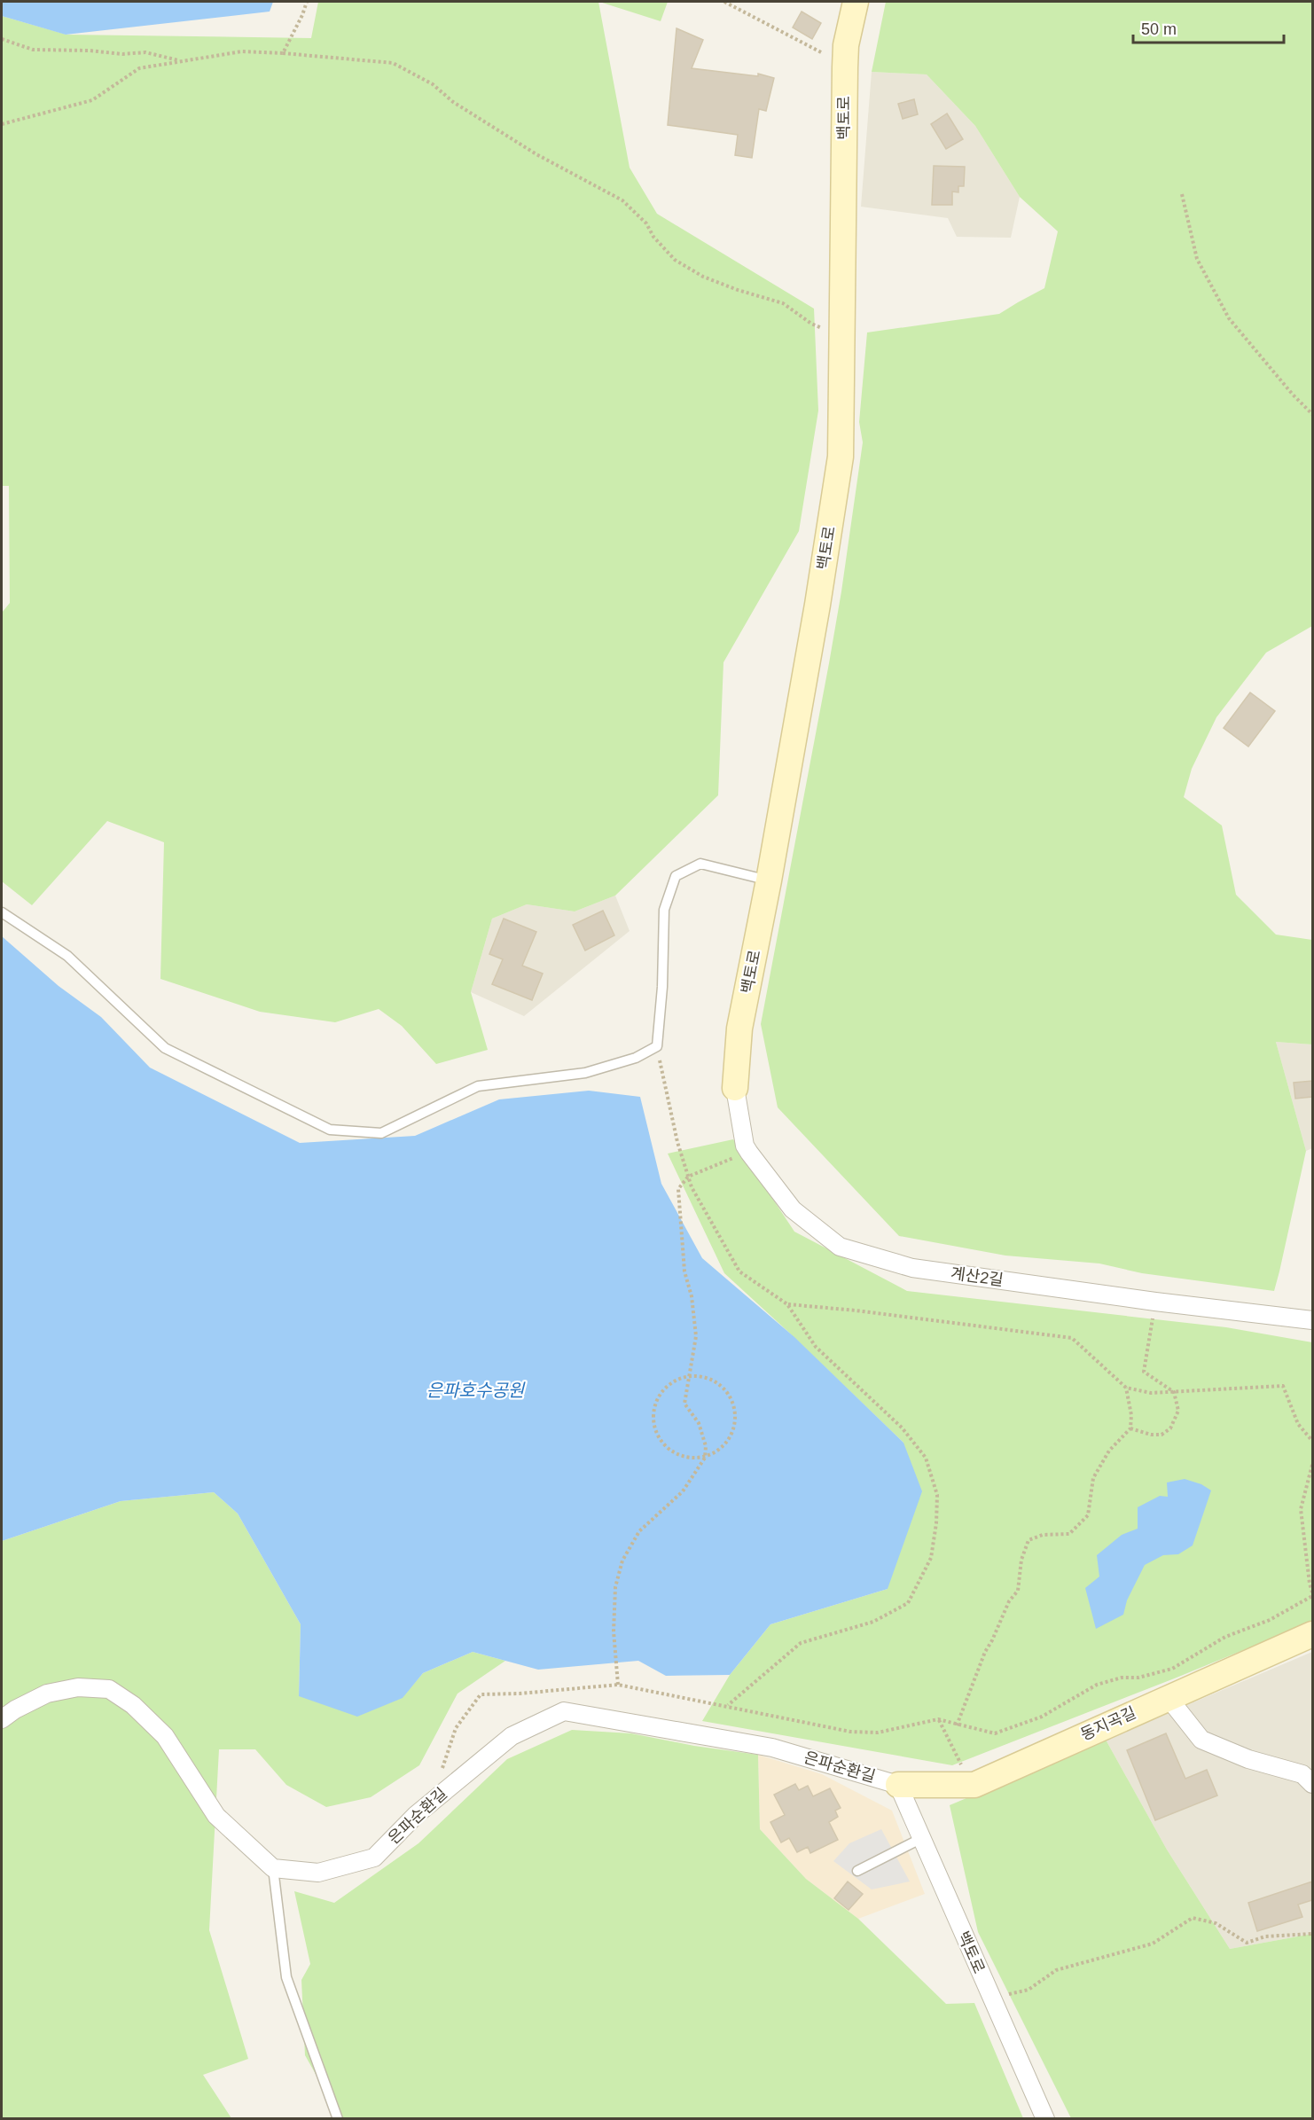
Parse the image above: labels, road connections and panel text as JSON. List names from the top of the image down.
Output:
{
  "streets": {
    "street": [
      "백토로",
      "계산2길",
      "동지곡길",
      "은파순환길"
    ]
  },
  "crossings": [
    ["백토로", "계산2길"],
    ["백토로", "동지곡길"],
    ["백토로", "은파순환길"],
    ["동지곡길", "은파순환길"]
  ],
  "water": ["은파호수공원"],
  "scale_bar": "50 m"
}
